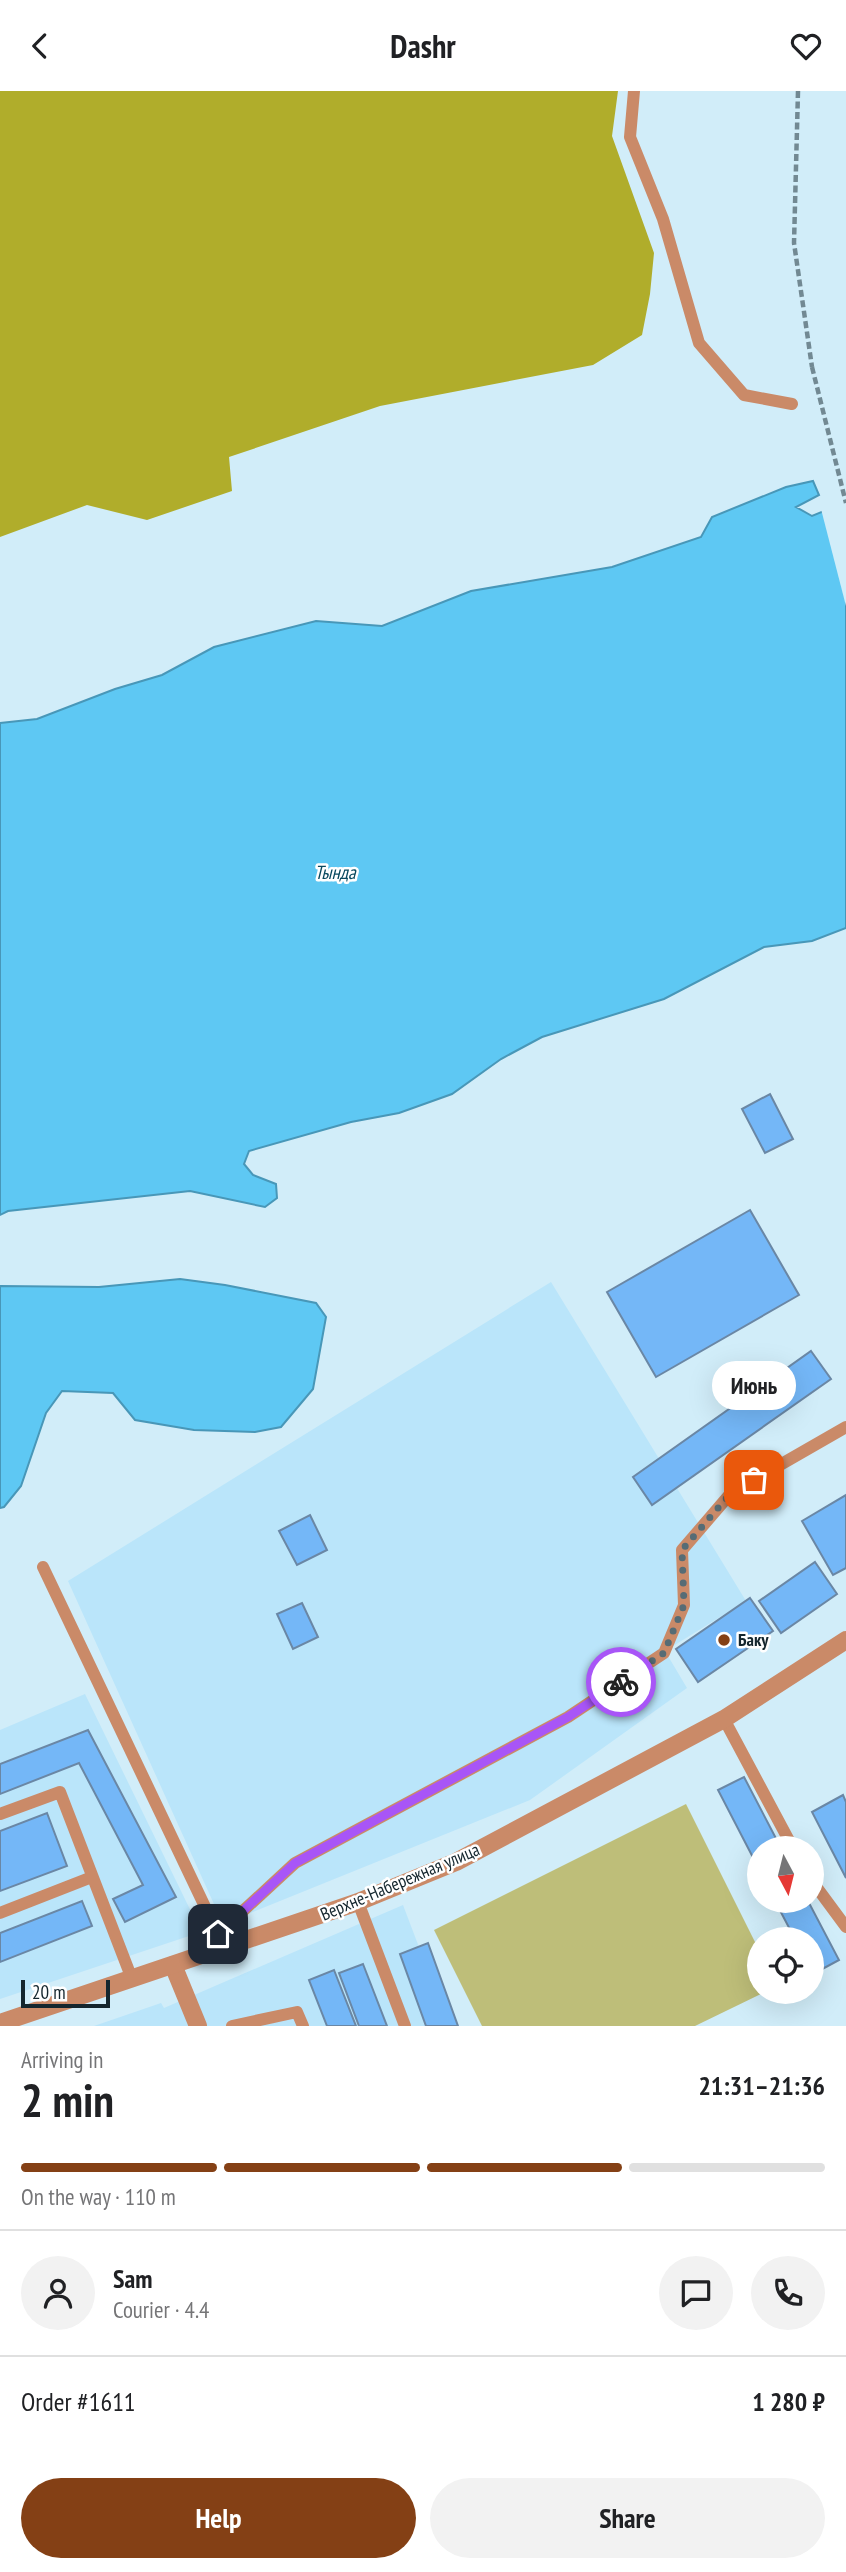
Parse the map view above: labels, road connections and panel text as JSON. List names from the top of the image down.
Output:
{
  "streets": {
    "street": ["Верхне-Набережная улица"]
  },
  "water": ["Тында"],
  "places": ["Июнь", "Баку"],
  "scale_bar": "20 m",
  "north": "bottom",
  "page": {
    "header": "Dashr",
    "bubble": "Июнь",
    "scale": "20 m",
    "heading": ["2 min", "Arriving in", "21:31–21:36"],
    "panel": [
      "Sam",
      "Courier · 4.4",
      "Order #1611",
      "1 280 ₽"
    ],
    "bar": "On the way · 110 m",
    "buttons": ["Help", "Share"]
  }
}
